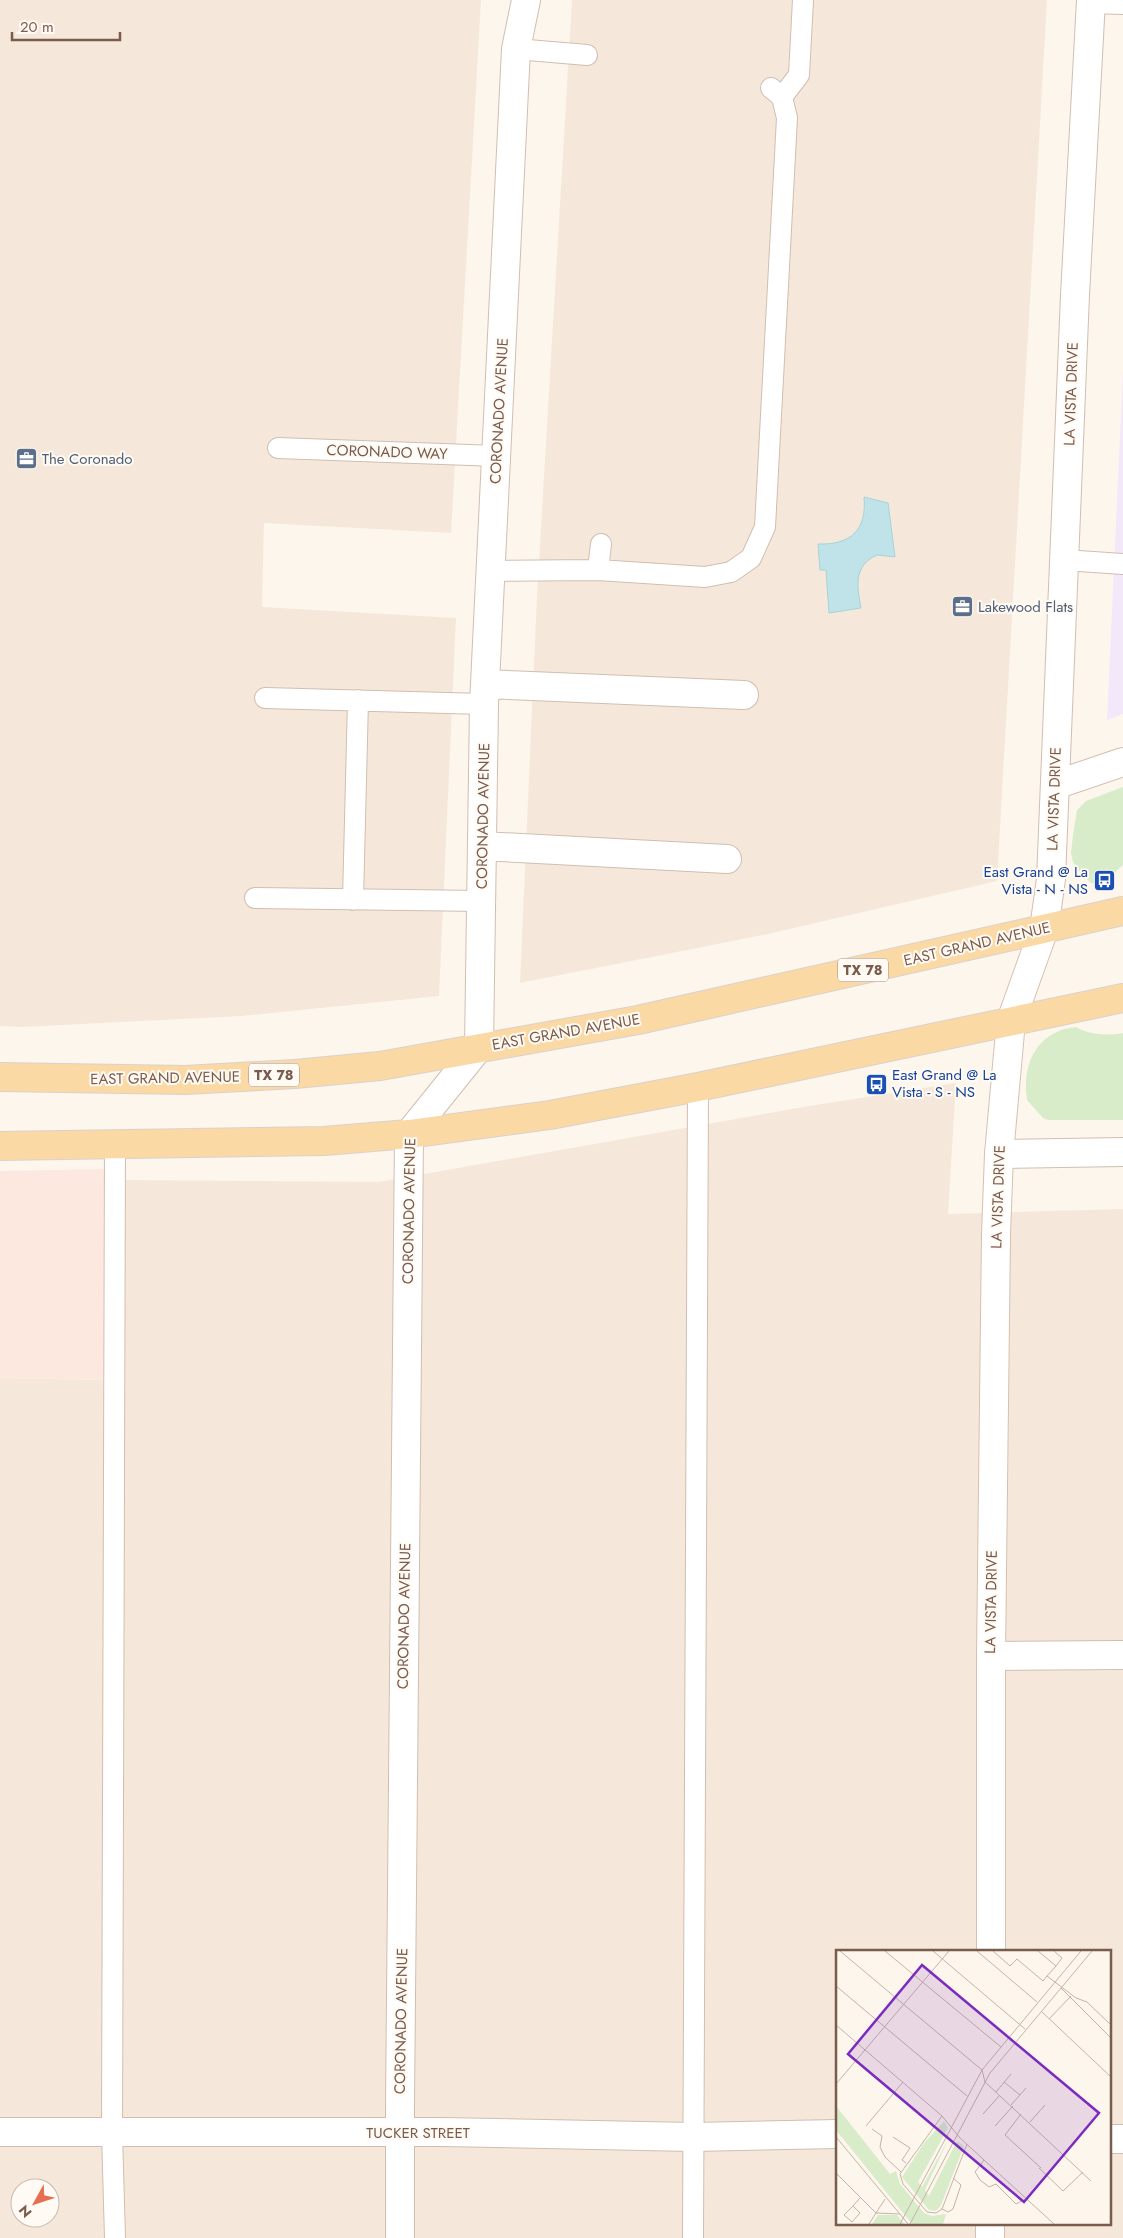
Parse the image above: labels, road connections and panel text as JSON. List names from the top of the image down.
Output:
{
  "streets": {
    "main road": ["EAST GRAND AVENUE", "TX 78"],
    "street": ["LA VISTA DRIVE", "CORONADO AVENUE", "TUCKER STREET"],
    "lane": ["CORONADO WAY"]
  },
  "crossings": [
    ["LA VISTA DRIVE", "EAST GRAND AVENUE"],
    ["CORONADO AVENUE", "CORONADO WAY"],
    ["CORONADO AVENUE", "EAST GRAND AVENUE"],
    ["CORONADO AVENUE", "TUCKER STREET"]
  ],
  "places": {
    "office": ["The Coronado", "Lakewood Flats"],
    "bus stop": ["East Grand @ La Vista - N - NS", "East Grand @ La Vista - S - NS"]
  },
  "scale_bar": "20 m",
  "north": "bottom left"
}
